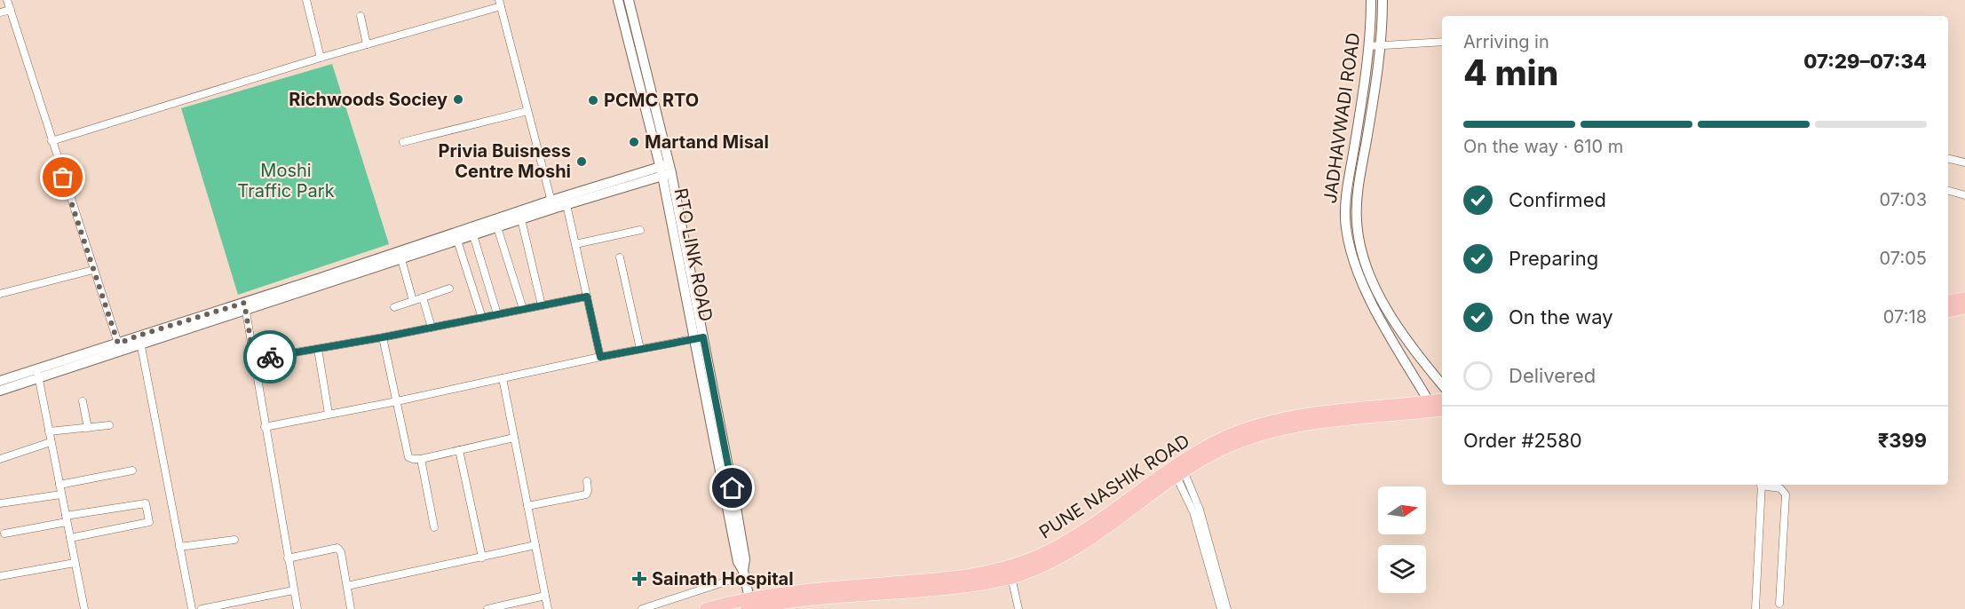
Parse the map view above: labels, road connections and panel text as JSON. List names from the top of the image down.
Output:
{
  "streets": {
    "highway": ["PUNE NASHIK ROAD"],
    "main road": ["JADHAVWADI ROAD", "RTO LINK ROAD"]
  },
  "crossings": [
    ["JADHAVWADI ROAD", "PUNE NASHIK ROAD"],
    ["RTO LINK ROAD", "PUNE NASHIK ROAD"]
  ],
  "parks": ["Moshi Traffic Park"],
  "places": {
    "other": [
      "Richwoods Sociey",
      "PCMC RTO",
      "Martand Misal",
      "Privia Buisness Centre Moshi"
    ],
    "health": ["Sainath Hospital"]
  },
  "north": "right",
  "page": {
    "heading": ["4 min", "Arriving in", "07:29–07:34"],
    "panel": ["Order #2580", "₹399"],
    "bar": "On the way · 610 m",
    "list": [
      ["Confirmed", "07:03"],
      ["Preparing", "07:05"],
      ["On the way", "07:18"],
      "Delivered"
    ]
  }
}
